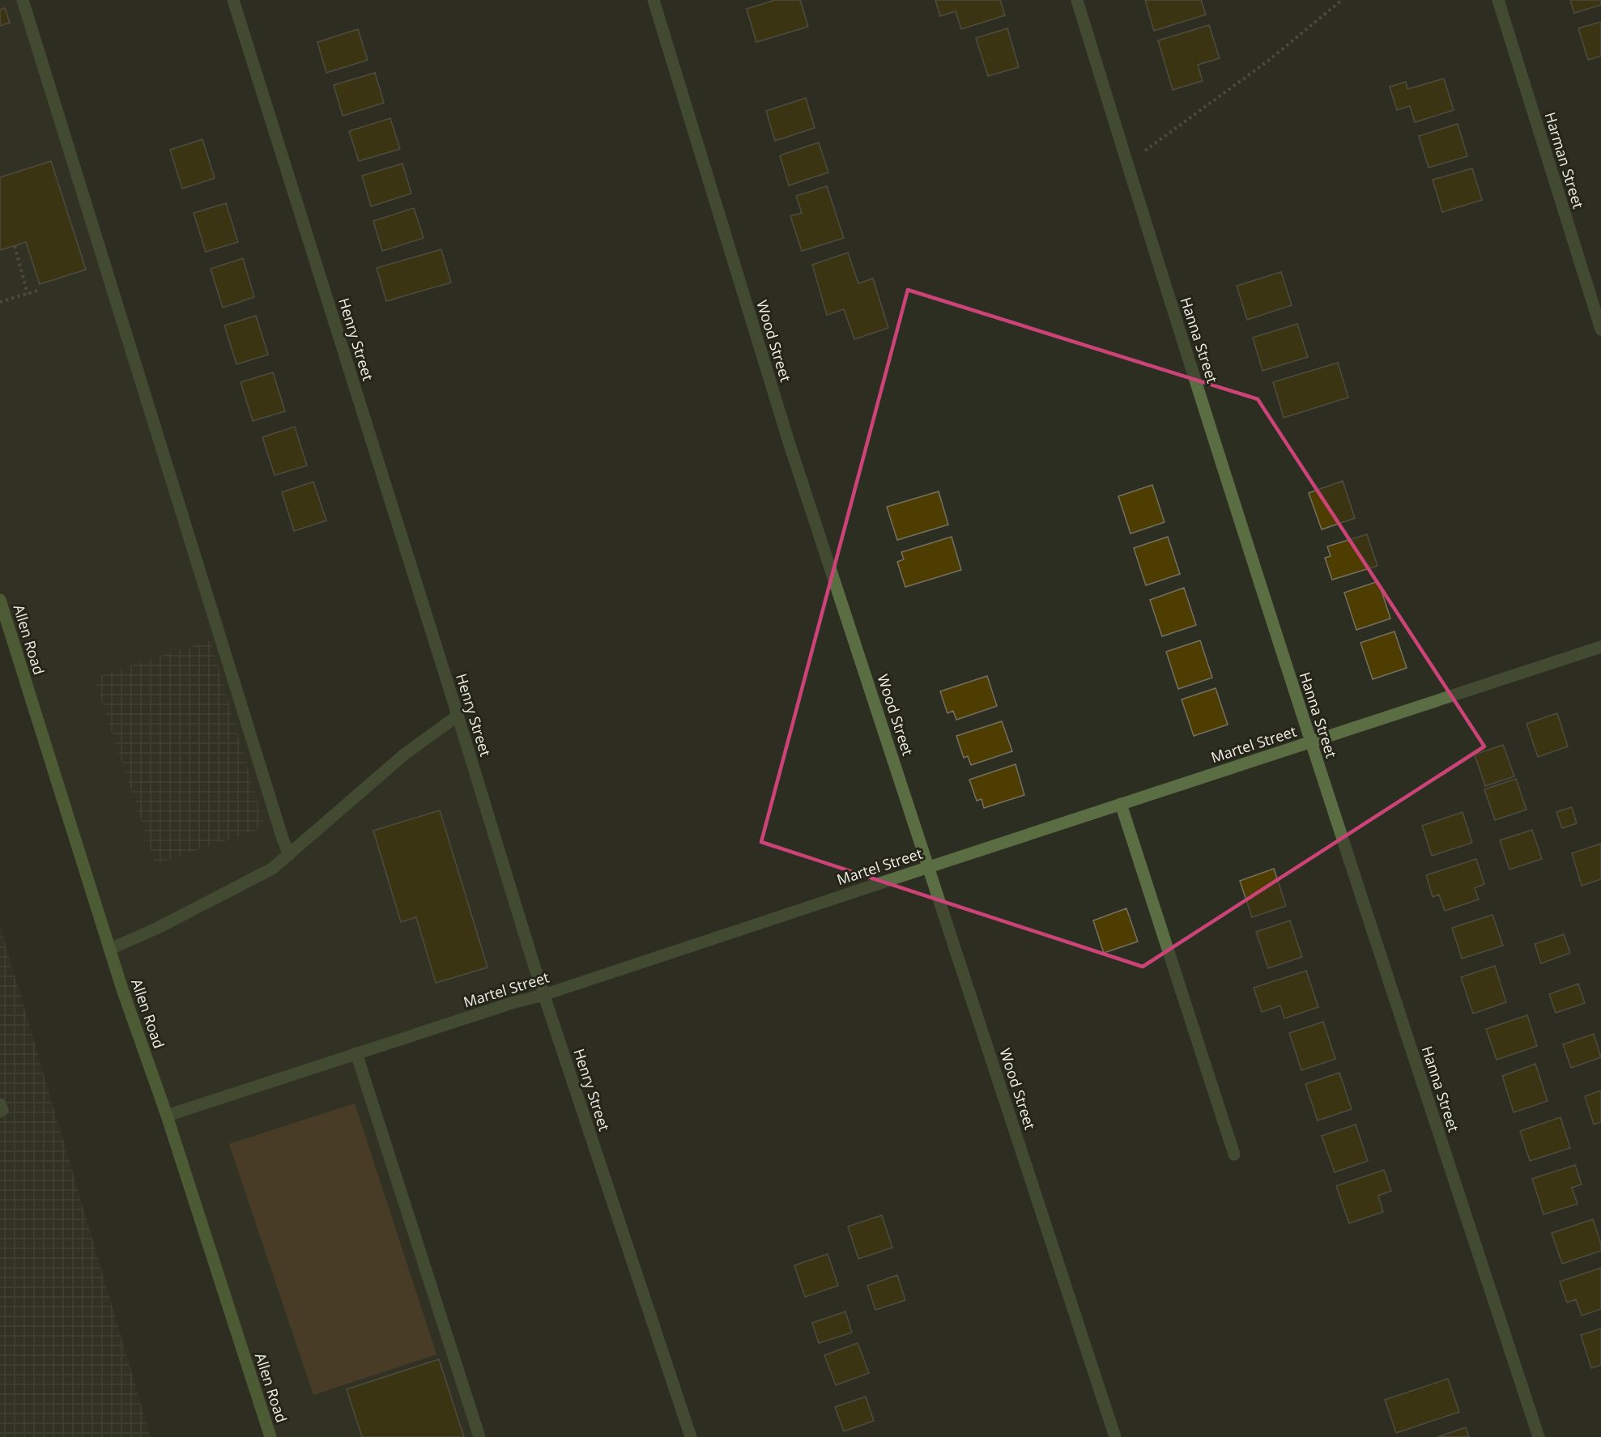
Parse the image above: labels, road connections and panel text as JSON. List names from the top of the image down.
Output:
{
  "streets": {
    "main road": ["Allen Road"],
    "street": [
      "Harman Street",
      "Henry Street",
      "Hanna Street",
      "Wood Street",
      "Martel Street"
    ]
  },
  "crossings": [
    ["Henry Street", "Martel Street"],
    ["Hanna Street", "Martel Street"],
    ["Wood Street", "Martel Street"],
    ["Allen Road", "Martel Street"]
  ]
}
